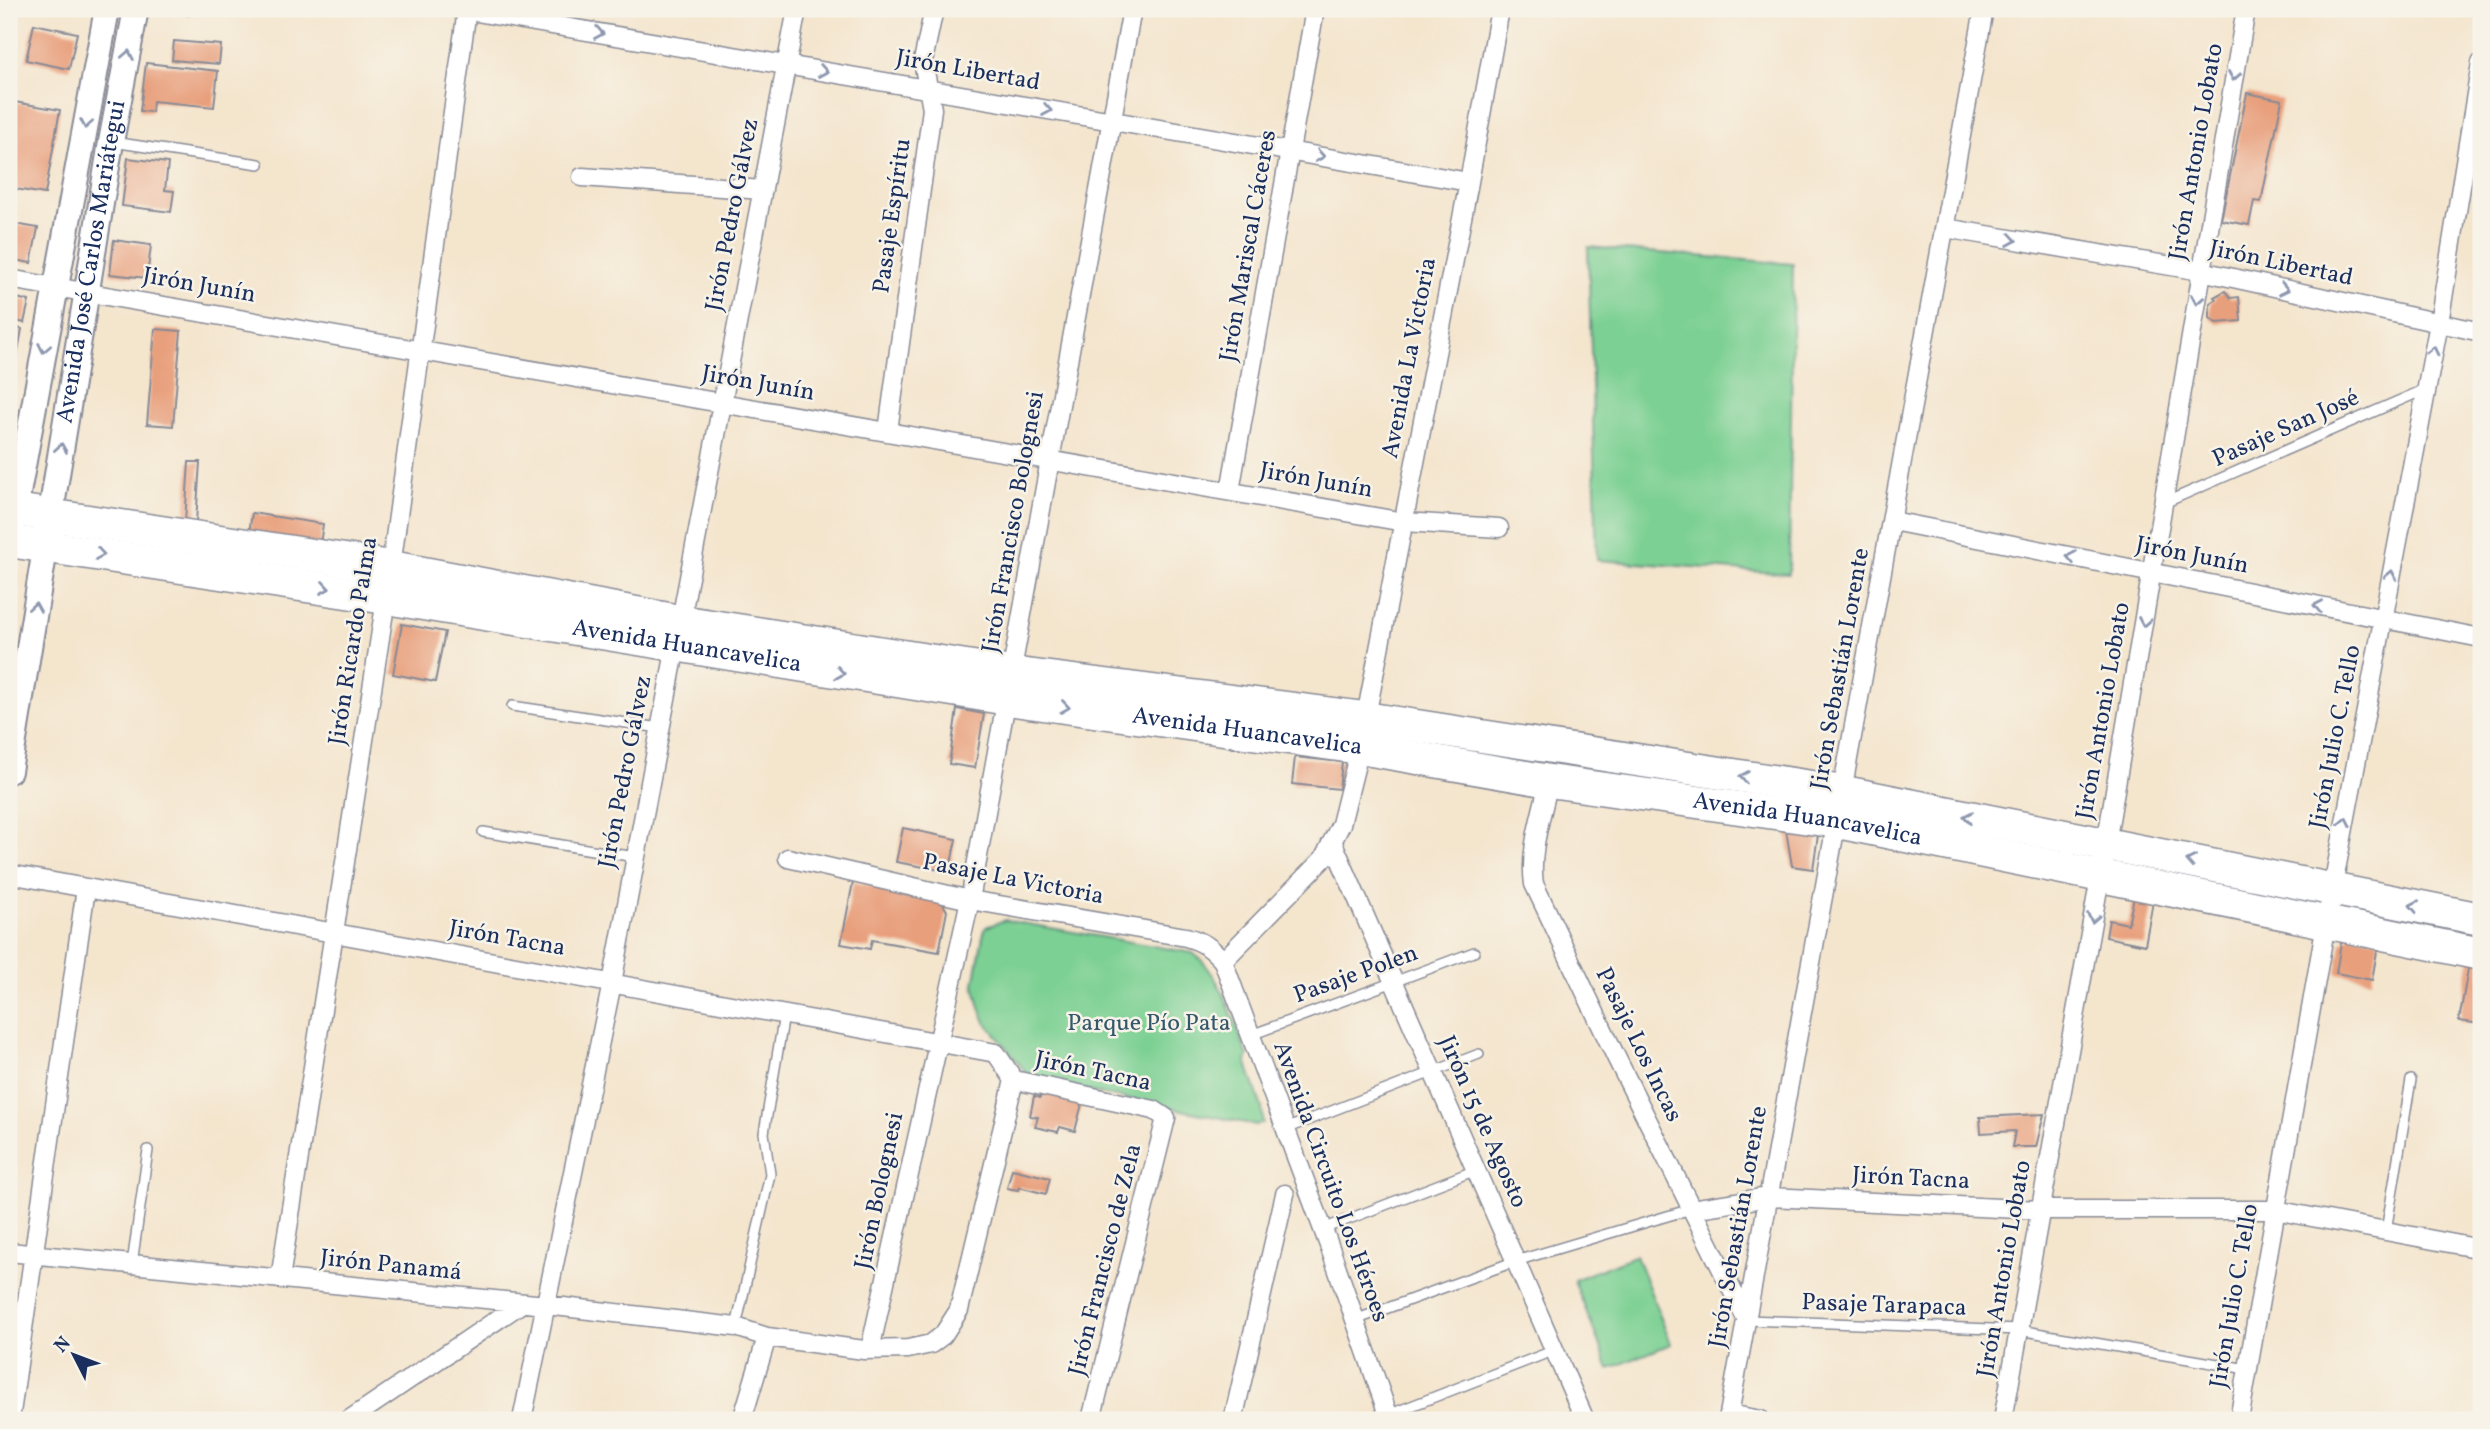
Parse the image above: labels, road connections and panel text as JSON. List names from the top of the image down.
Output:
{
  "streets": {
    "highway": ["Avenida Huancavelica"],
    "main road": ["Avenida José Carlos Mariátegui"],
    "street": [
      "Jirón Libertad",
      "Jirón Antonio Lobato",
      "Jirón Pedro Gálvez",
      "Pasaje Espíritu",
      "Jirón Mariscal Cáceres",
      "Jirón Junín",
      "Avenida La Victoria",
      "Jirón Francisco Bolognesi",
      "Jirón Ricardo Palma",
      "Jirón Sebastián Lorente",
      "Jirón Julio C. Tello",
      "Pasaje La Victoria",
      "Jirón Tacna",
      "Pasaje Los Incas",
      "Jirón 15 de Agosto",
      "Avenida Circuito Los Héroes",
      "Jirón Bolognesi",
      "Jirón Francisco de Zela",
      "Jirón Panamá"
    ],
    "lane": ["Pasaje San José", "Pasaje Polen", "Pasaje Tarapaca"]
  },
  "crossings": [
    ["Jirón Libertad", "Jirón Antonio Lobato"],
    ["Jirón Libertad", "Jirón Pedro Gálvez"],
    ["Jirón Libertad", "Pasaje Espíritu"],
    ["Jirón Libertad", "Jirón Mariscal Cáceres"],
    ["Jirón Libertad", "Avenida La Victoria"],
    ["Jirón Libertad", "Jirón Francisco Bolognesi"],
    ["Jirón Libertad", "Jirón Ricardo Palma"],
    ["Jirón Libertad", "Jirón Sebastián Lorente"],
    ["Jirón Libertad", "Jirón Julio C. Tello"],
    ["Jirón Antonio Lobato", "Jirón Junín"],
    ["Jirón Antonio Lobato", "Pasaje San José"],
    ["Jirón Antonio Lobato", "Avenida Huancavelica"],
    ["Jirón Antonio Lobato", "Jirón Tacna"],
    ["Jirón Antonio Lobato", "Pasaje Tarapaca"],
    ["Jirón Pedro Gálvez", "Jirón Junín"],
    ["Jirón Pedro Gálvez", "Avenida Huancavelica"],
    ["Jirón Pedro Gálvez", "Jirón Tacna"],
    ["Jirón Pedro Gálvez", "Jirón Panamá"],
    ["Pasaje Espíritu", "Jirón Junín"],
    ["Jirón Mariscal Cáceres", "Jirón Junín"],
    ["Avenida José Carlos Mariátegui", "Jirón Junín"],
    ["Avenida José Carlos Mariátegui", "Avenida Huancavelica"],
    ["Jirón Junín", "Avenida La Victoria"],
    ["Jirón Junín", "Jirón Francisco Bolognesi"],
    ["Jirón Junín", "Jirón Ricardo Palma"],
    ["Jirón Junín", "Jirón Sebastián Lorente"],
    ["Jirón Junín", "Jirón Julio C. Tello"],
    ["Avenida La Victoria", "Avenida Huancavelica"],
    ["Avenida La Victoria", "Pasaje La Victoria"],
    ["Avenida La Victoria", "Jirón 15 de Agosto"],
    ["Avenida La Victoria", "Avenida Circuito Los Héroes"],
    ["Pasaje San José", "Jirón Julio C. Tello"],
    ["Jirón Francisco Bolognesi", "Avenida Huancavelica"],
    ["Jirón Francisco Bolognesi", "Pasaje La Victoria"],
    ["Jirón Francisco Bolognesi", "Jirón Tacna"],
    ["Jirón Francisco Bolognesi", "Jirón Bolognesi"],
    ["Jirón Ricardo Palma", "Avenida Huancavelica"],
    ["Jirón Ricardo Palma", "Jirón Tacna"],
    ["Jirón Ricardo Palma", "Jirón Panamá"],
    ["Avenida Huancavelica", "Jirón Sebastián Lorente"],
    ["Avenida Huancavelica", "Jirón Julio C. Tello"],
    ["Avenida Huancavelica", "Pasaje Los Incas"],
    ["Jirón Sebastián Lorente", "Jirón Tacna"],
    ["Jirón Sebastián Lorente", "Pasaje Los Incas"],
    ["Jirón Sebastián Lorente", "Pasaje Tarapaca"],
    ["Jirón Julio C. Tello", "Jirón Tacna"],
    ["Jirón Julio C. Tello", "Pasaje Tarapaca"],
    ["Pasaje La Victoria", "Avenida Circuito Los Héroes"],
    ["Jirón Tacna", "Pasaje Los Incas"],
    ["Jirón Tacna", "Jirón 15 de Agosto"],
    ["Jirón Tacna", "Avenida Circuito Los Héroes"],
    ["Jirón Tacna", "Jirón Bolognesi"],
    ["Jirón Tacna", "Jirón Francisco de Zela"],
    ["Jirón Tacna", "Jirón Panamá"],
    ["Pasaje Polen", "Jirón 15 de Agosto"],
    ["Pasaje Polen", "Avenida Circuito Los Héroes"],
    ["Pasaje Los Incas", "Pasaje Tarapaca"],
    ["Jirón Bolognesi", "Jirón Panamá"]
  ],
  "one_way": ["Jirón Libertad", "Jirón Antonio Lobato", "Jirón Julio C. Tello"],
  "parks": ["Parque Pío Pata"],
  "north": "top left"
}
